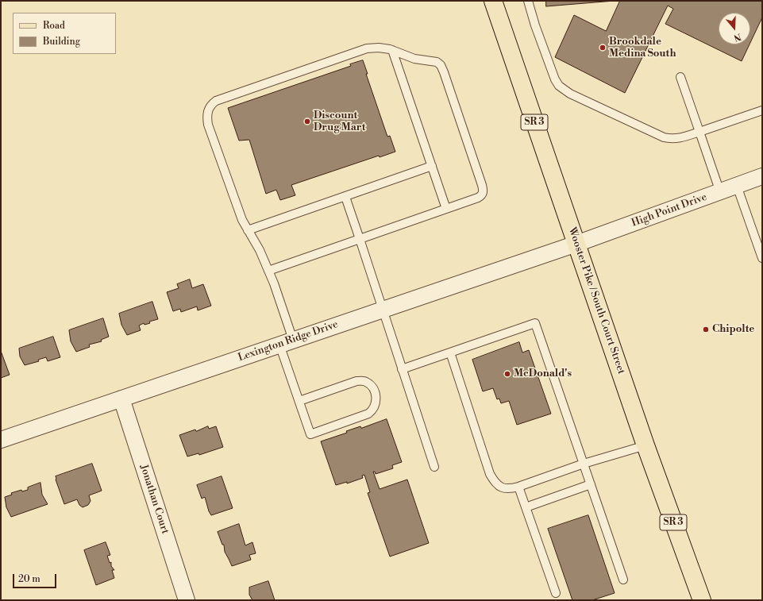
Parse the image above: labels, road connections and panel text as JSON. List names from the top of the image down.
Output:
{
  "streets": {
    "main road": ["SR 3", "Wooster Pike / South Court Street"],
    "street": ["High Point Drive", "Lexington Ridge Drive", "Jonathan Court"]
  },
  "crossings": [
    ["High Point Drive", "Wooster Pike / South Court Street"],
    ["High Point Drive", "Lexington Ridge Drive"],
    ["Wooster Pike / South Court Street", "Lexington Ridge Drive"],
    ["Lexington Ridge Drive", "Jonathan Court"]
  ],
  "places": [
    "Brookdale Medina South",
    "Discount Drug Mart",
    "Chipolte",
    "McDonald's"
  ],
  "legend": ["Road", "Building"],
  "scale_bar": "20 m",
  "north": "bottom"
}
